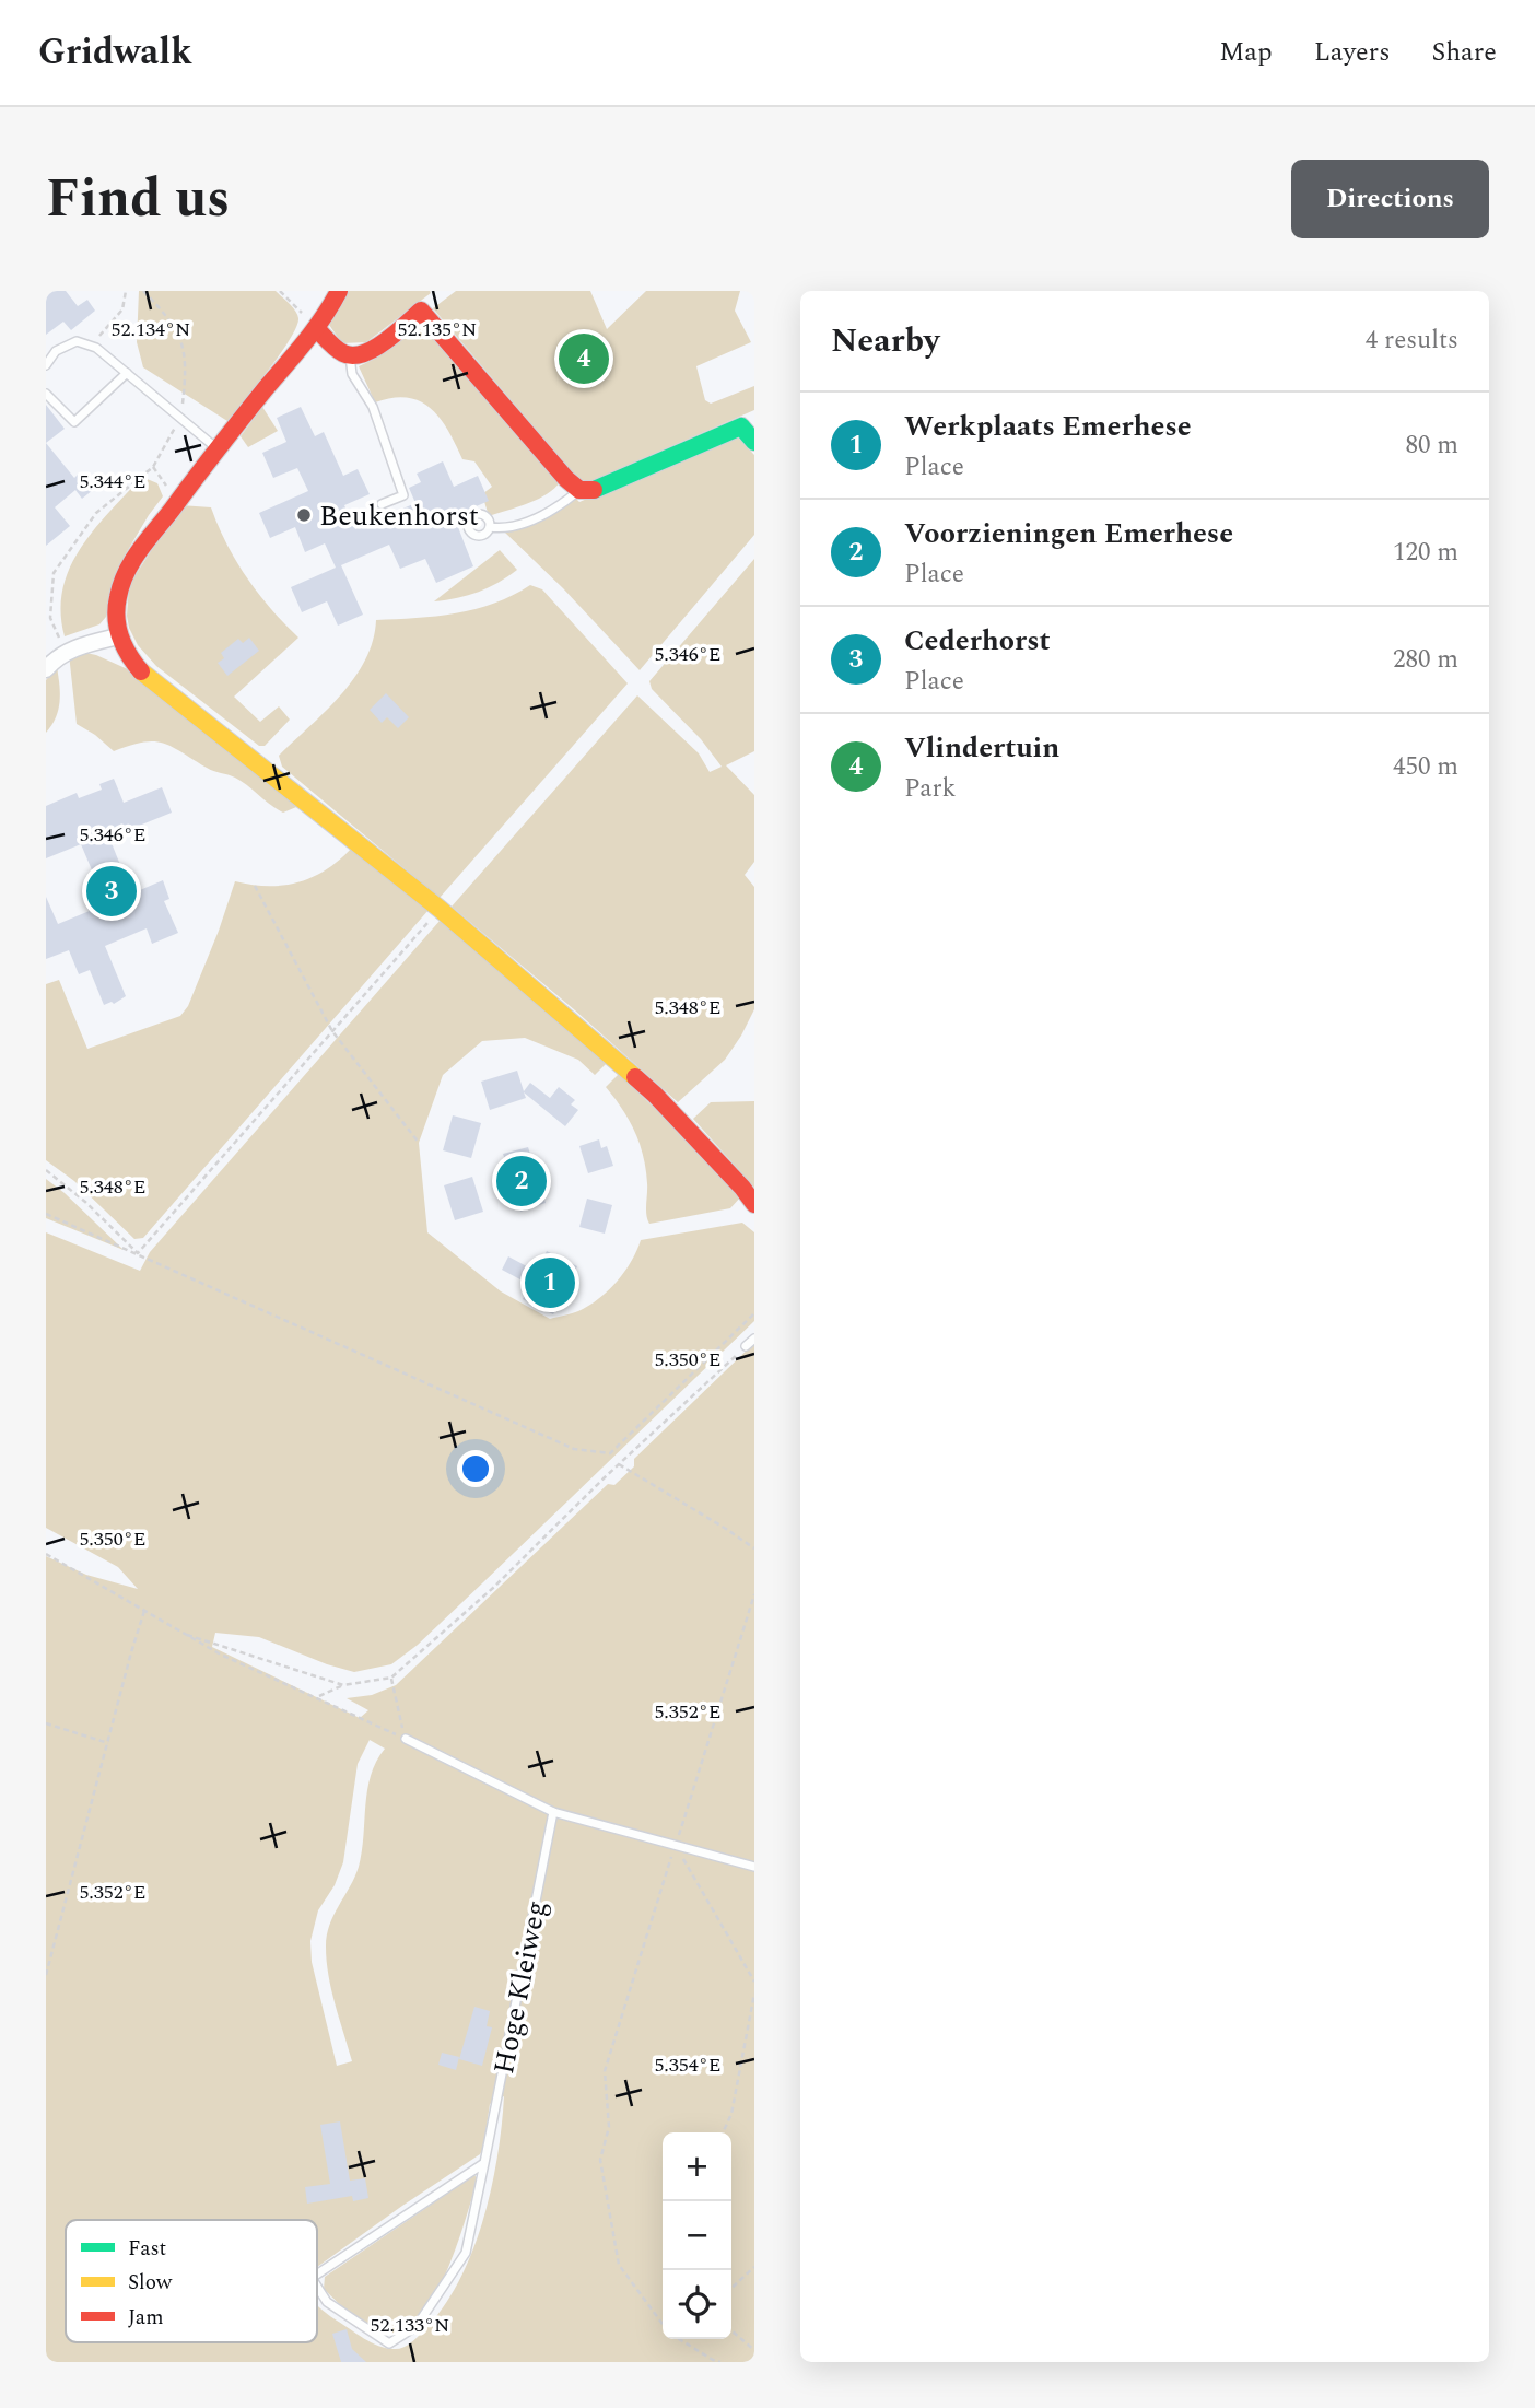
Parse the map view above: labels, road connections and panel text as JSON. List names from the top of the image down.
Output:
{
  "streets": {
    "lane": ["Hoge Kleiweg"]
  },
  "places": ["Beukenhorst"],
  "legend": ["Fast", "Slow", "Jam"],
  "page": {
    "header": "Gridwalk",
    "nav": ["Map", "Layers", "Share"],
    "title": "Find us",
    "buttons": "Directions",
    "heading": ["Nearby", "4 results"],
    "pins": [
      "4",
      "3",
      "2",
      "1"
    ],
    "list": [
      {
        "mark": "1",
        "name": "Werkplaats Emerhese",
        "note": "Place",
        "value": "80 m"
      },
      {
        "mark": "2",
        "name": "Voorzieningen Emerhese",
        "note": "Place",
        "value": "120 m"
      },
      {
        "mark": "3",
        "name": "Cederhorst",
        "note": "Place",
        "value": "280 m"
      },
      {
        "mark": "4",
        "name": "Vlindertuin",
        "note": "Park",
        "value": "450 m"
      }
    ],
    "map_buttons": ["+", "−"]
  },
  "coordinates": [
    "52.134°N",
    "52.135°N",
    "5.344°E",
    "5.346°E",
    "5.348°E",
    "5.350°E",
    "5.352°E",
    "5.354°E",
    "52.133°N"
  ]
}
